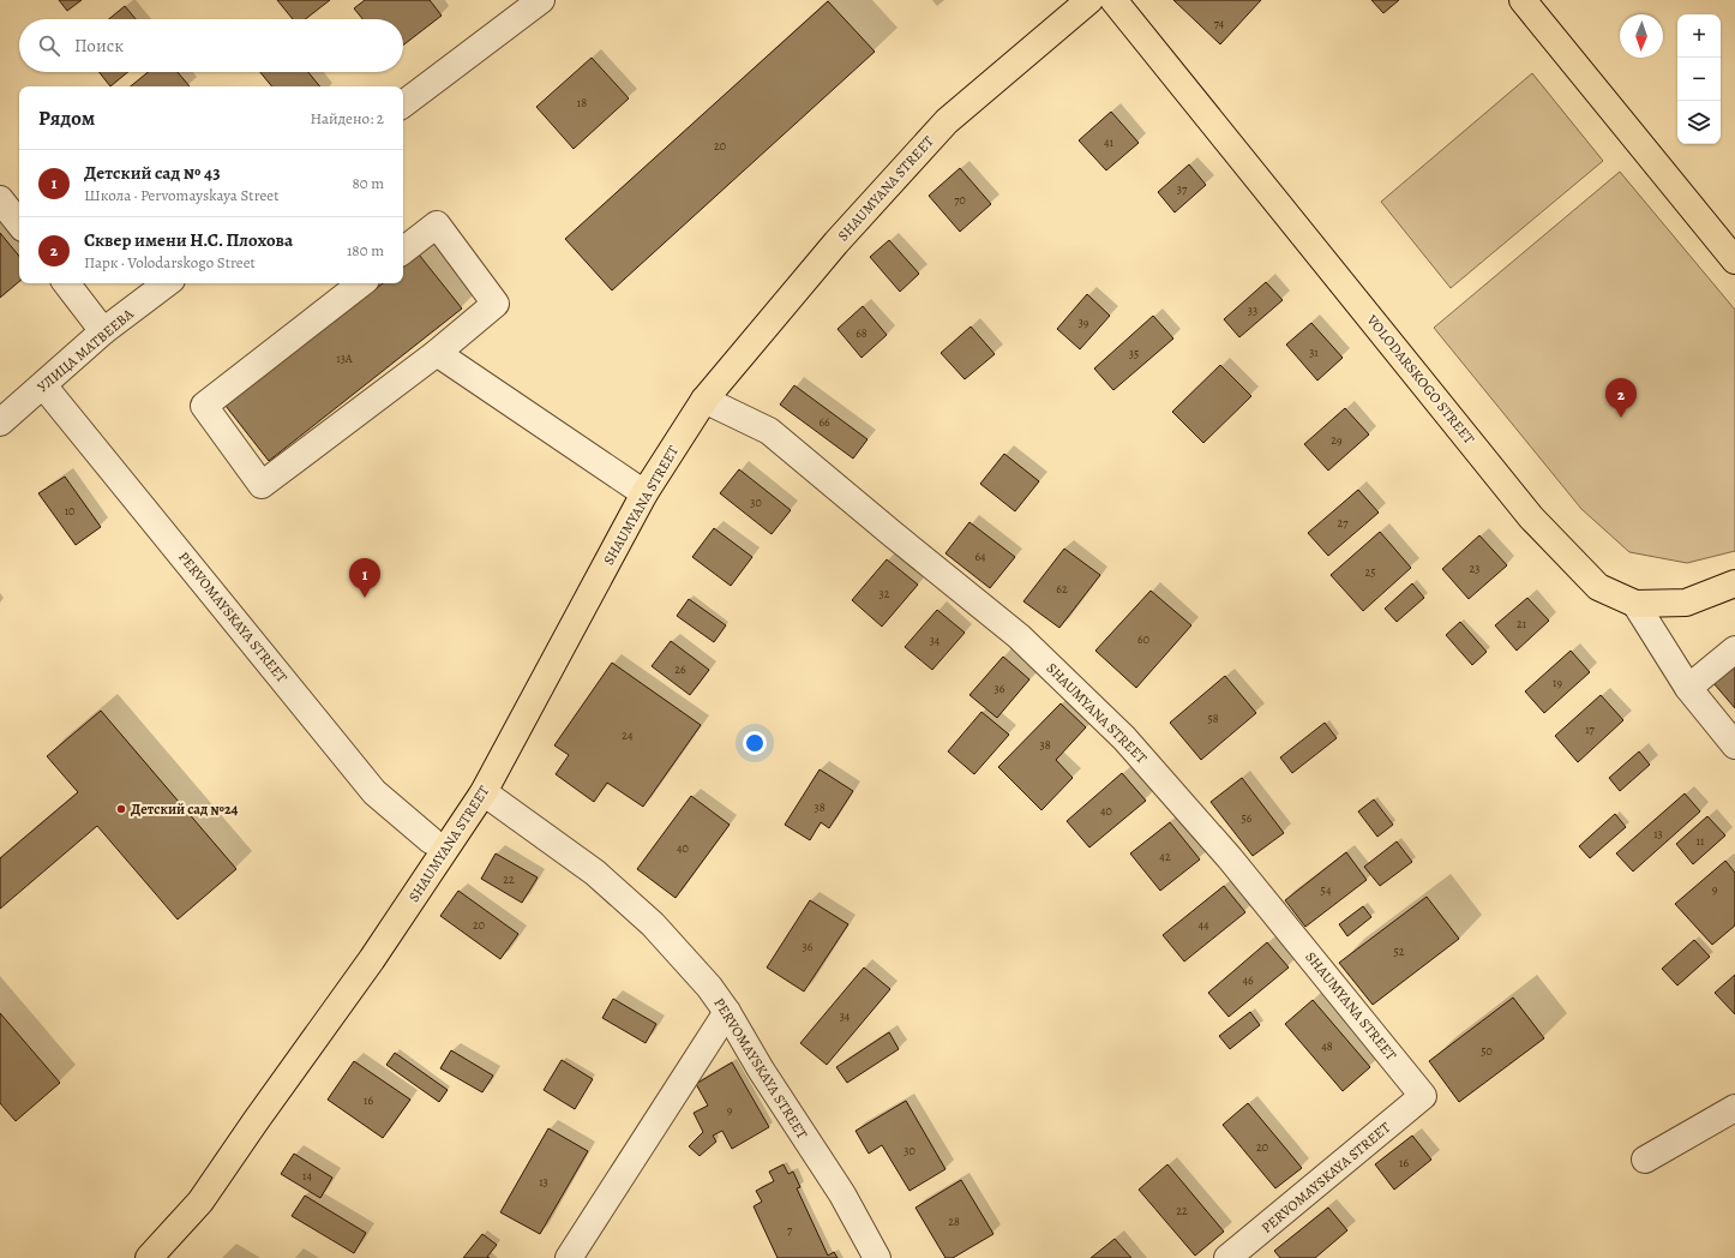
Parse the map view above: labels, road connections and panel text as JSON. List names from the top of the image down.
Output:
{
  "streets": {
    "main road": ["SHAUMYANA STREET", "VOLODARSKOGO STREET"],
    "street": ["УЛИЦА МАТВЕЕВА", "PERVOMAYSKAYA STREET"]
  },
  "crossings": [
    ["SHAUMYANA STREET", "PERVOMAYSKAYA STREET"],
    ["УЛИЦА МАТВЕЕВА", "PERVOMAYSKAYA STREET"]
  ],
  "places": ["Детский сад №24"],
  "house_numbers": [
    "74",
    "18",
    "41",
    "20",
    "37",
    "70",
    "33",
    "39",
    "68",
    "31",
    "35",
    "13А",
    "66",
    "29",
    "30",
    "10",
    "27",
    "64",
    "23",
    "25",
    "62",
    "32",
    "21",
    "60",
    "34",
    "26",
    "19",
    "36",
    "58",
    "17",
    "24",
    "38",
    "38",
    "40",
    "56",
    "13",
    "11",
    "40",
    "42",
    "22",
    "9",
    "54",
    "20",
    "44",
    "36",
    "52",
    "46",
    "34",
    "48",
    "50",
    "16",
    "9",
    "20",
    "30",
    "16",
    "14",
    "13",
    "22",
    "28",
    "7"
  ],
  "north": "bottom",
  "page": {
    "map_buttons": ["+", "−"],
    "search": "Поиск",
    "heading": ["Рядом", "Найдено: 2"],
    "list": [
      {
        "mark": "1",
        "name": "Детский сад № 43",
        "note": "Школа · Pervomayskaya Street",
        "value": "80 m"
      },
      {
        "mark": "2",
        "name": "Сквер имени Н.С. Плохова",
        "note": "Парк · Volodarskogo Street",
        "value": "180 m"
      }
    ],
    "pins": ["2", "1"]
  }
}
